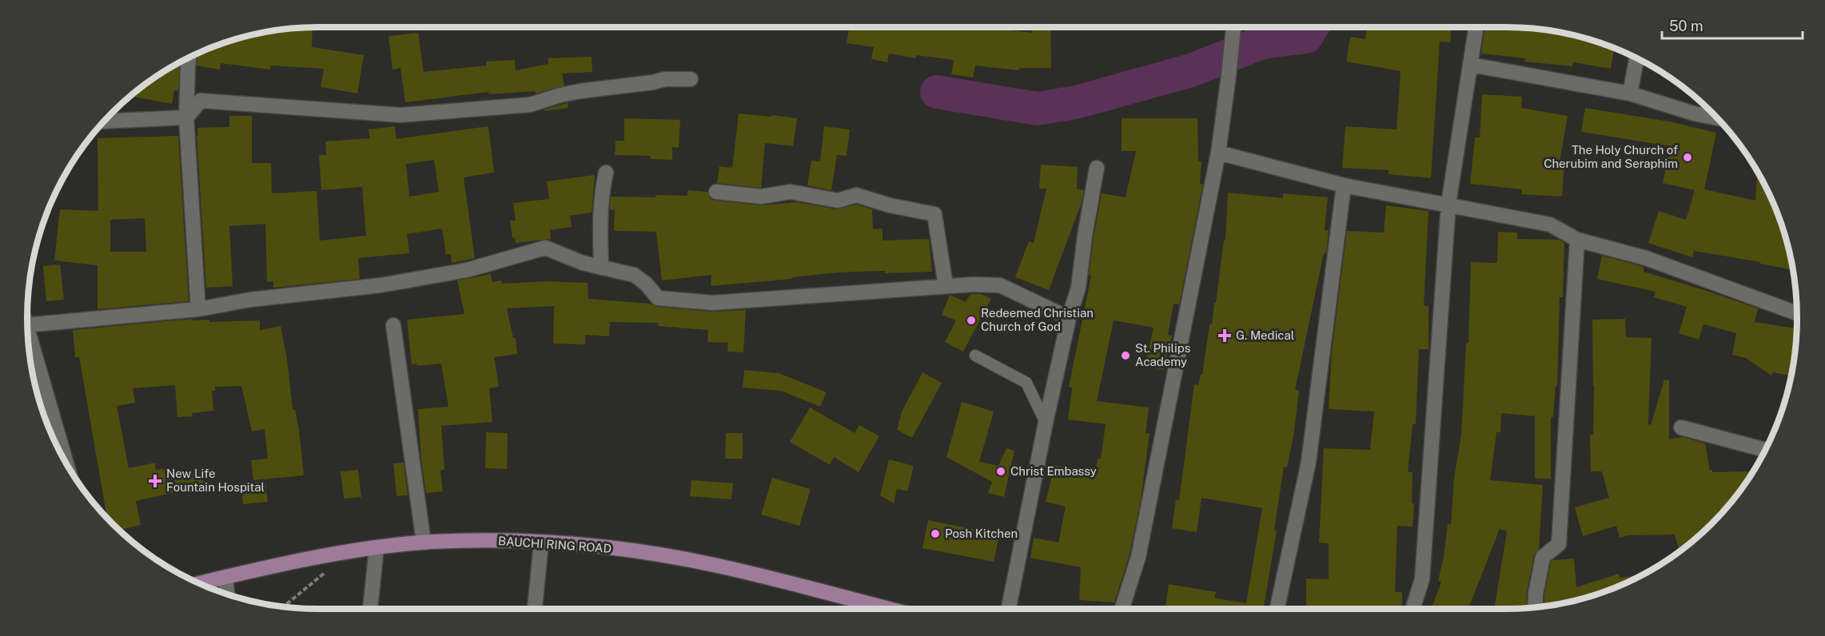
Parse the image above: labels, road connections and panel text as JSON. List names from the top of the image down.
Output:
{
  "streets": {
    "main road": ["BAUCHI RING ROAD"]
  },
  "places": {
    "other": [
      "The Holy Church of Cherubim and Seraphim",
      "Redeemed Christian Church of God",
      "St. Philips Academy",
      "Christ Embassy",
      "Posh Kitchen"
    ],
    "health": ["G. Medical", "New Life Fountain Hospital"]
  },
  "scale_bar": "50 m"
}
